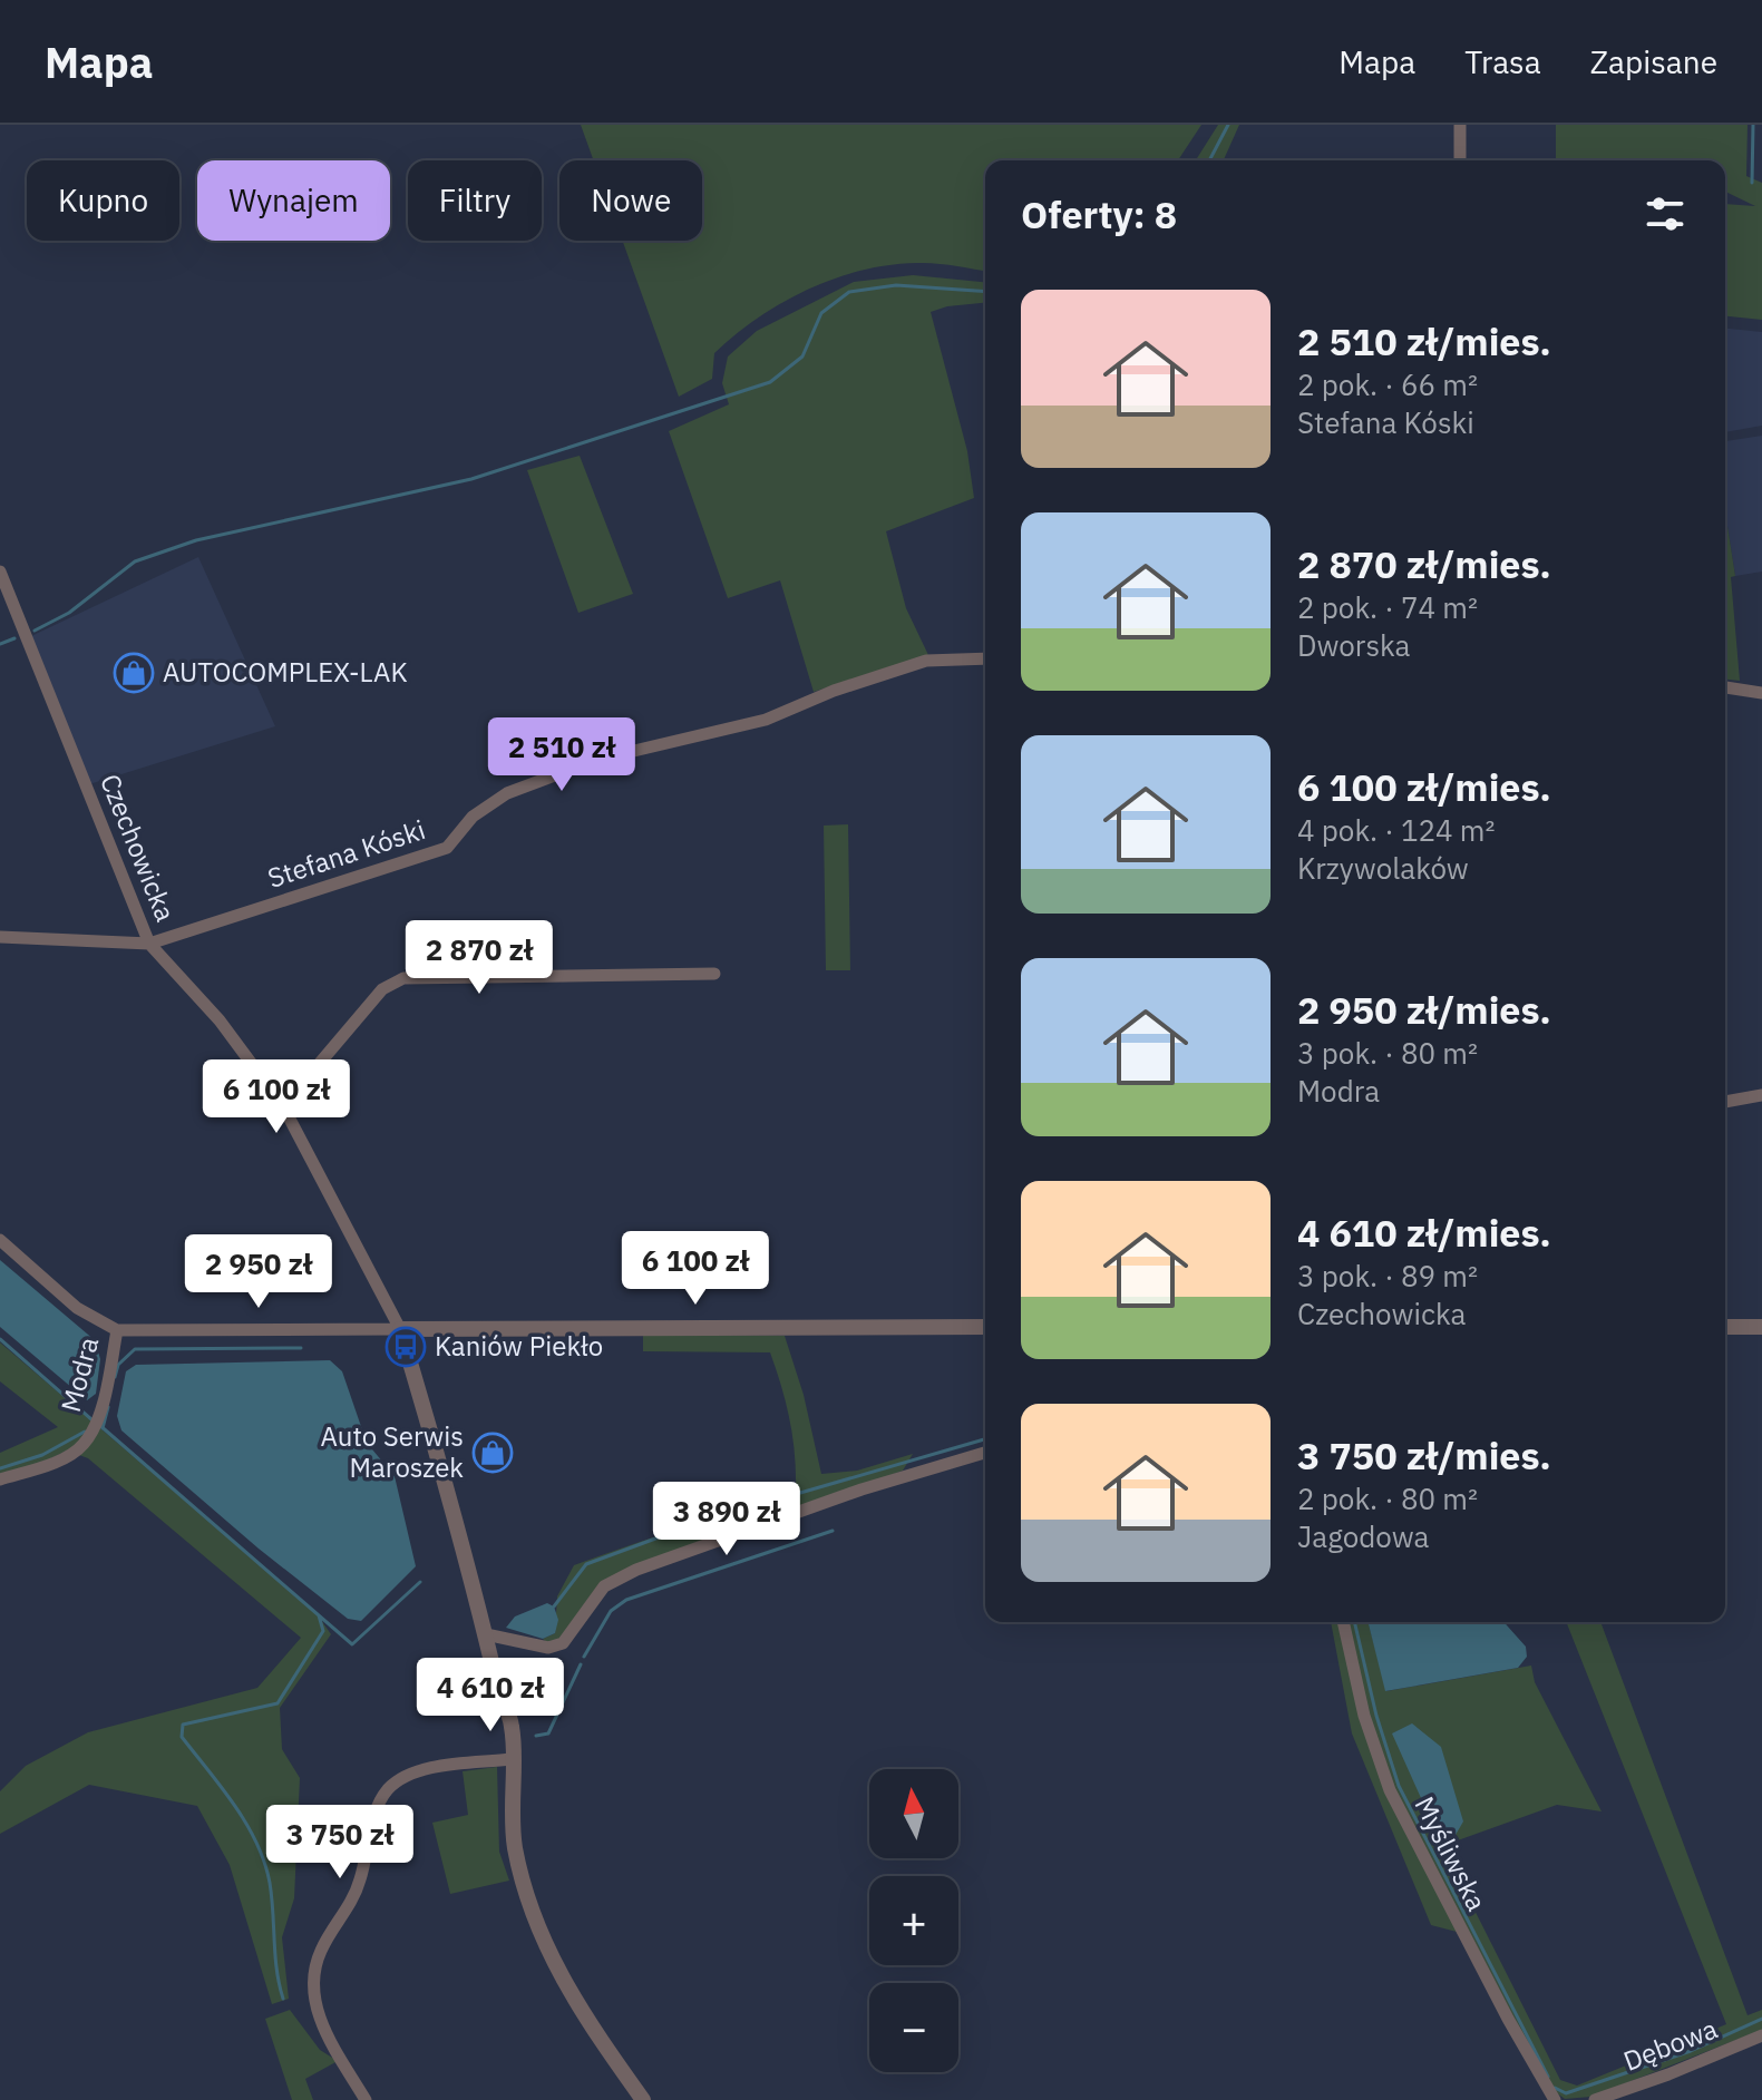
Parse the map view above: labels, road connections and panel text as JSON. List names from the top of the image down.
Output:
{
  "streets": {
    "street": [
      "Czechowicka",
      "Stefana Kóski",
      "Modra",
      "Myśliwska",
      "Dębowa"
    ]
  },
  "crossings": [
    ["Czechowicka", "Stefana Kóski"],
    ["Czechowicka", "Modra"]
  ],
  "places": {
    "shop": ["AUTOCOMPLEX-LAK", "Auto Serwis Maroszek"],
    "bus stop": ["Kaniów Piekło"]
  },
  "north": "top",
  "page": {
    "header": "Mapa",
    "nav": ["Mapa", "Trasa", "Zapisane"],
    "chip": [
      "Kupno",
      "Wynajem",
      "Filtry",
      "Nowe"
    ],
    "heading": "Oferty: 8",
    "list": [
      {
        "name": "2 510 zł/mies.",
        "note": "2 pok. · 66 m² · Stefana Kóski"
      },
      {
        "name": "2 870 zł/mies.",
        "note": "2 pok. · 74 m² · Dworska"
      },
      {
        "name": "6 100 zł/mies.",
        "note": "4 pok. · 124 m² · Krzywolaków"
      },
      {
        "name": "2 950 zł/mies.",
        "note": "3 pok. · 80 m² · Modra"
      },
      {
        "name": "4 610 zł/mies.",
        "note": "3 pok. · 89 m² · Czechowicka"
      },
      {
        "name": "3 750 zł/mies.",
        "note": "2 pok. · 80 m² · Jagodowa"
      }
    ],
    "price": [
      "2 510 zł",
      "2 870 zł",
      "6 100 zł",
      "6 100 zł",
      "2 950 zł",
      "3 890 zł",
      "4 610 zł",
      "3 750 zł"
    ],
    "map_buttons": ["+", "−"]
  }
}
